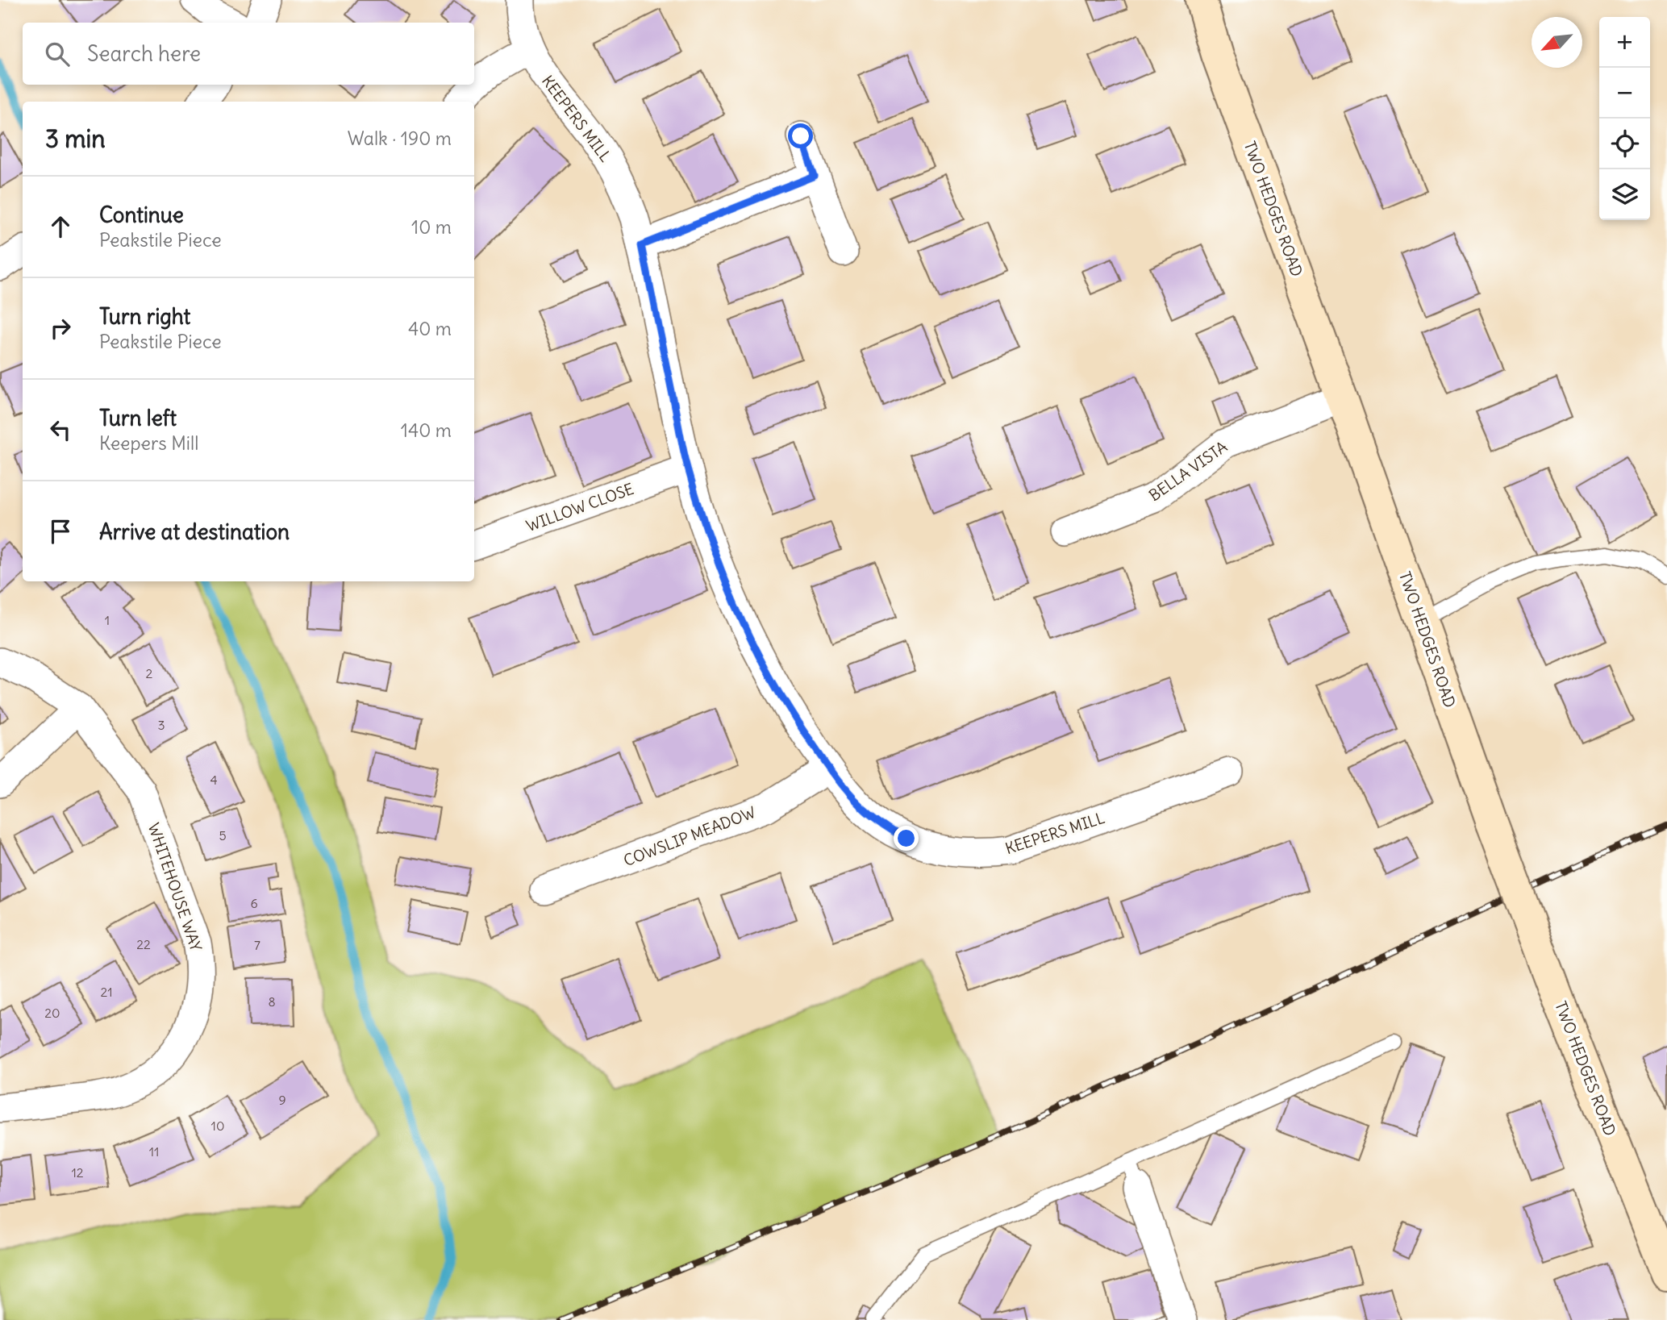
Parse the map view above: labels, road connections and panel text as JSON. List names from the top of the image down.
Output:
{
  "streets": {
    "street": [
      "KEEPERS MILL",
      "TWO HEDGES ROAD",
      "BELLA VISTA",
      "WILLOW CLOSE",
      "COWSLIP MEADOW",
      "WHITEHOUSE WAY"
    ]
  },
  "crossings": [
    ["KEEPERS MILL", "WILLOW CLOSE"],
    ["KEEPERS MILL", "COWSLIP MEADOW"],
    ["TWO HEDGES ROAD", "BELLA VISTA"]
  ],
  "house_numbers": [
    "1",
    "2",
    "3",
    "4",
    "5",
    "6",
    "22",
    "7",
    "21",
    "8",
    "20",
    "9",
    "10",
    "11",
    "12"
  ],
  "north": "bottom left",
  "page": {
    "map_buttons": ["+", "−"],
    "search": "Search here",
    "heading": ["3 min", "Walk · 190 m"],
    "list": [
      ["Continue", "Peakstile Piece", "10 m"],
      ["Turn right", "Peakstile Piece", "40 m"],
      ["Turn left", "Keepers Mill", "140 m"],
      "Arrive at destination"
    ]
  }
}
